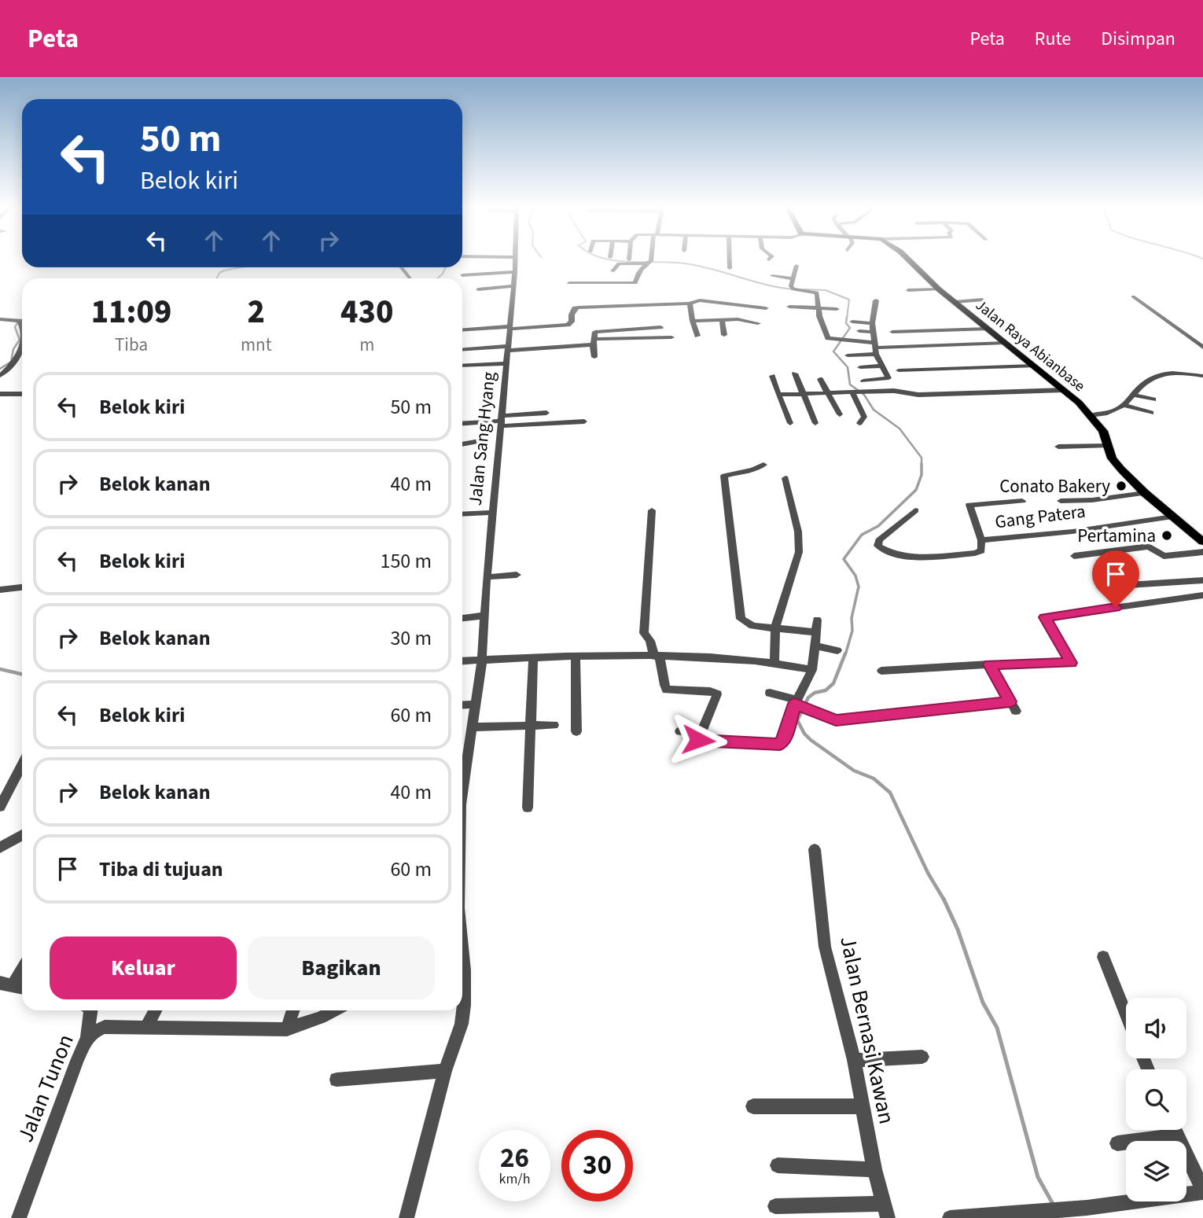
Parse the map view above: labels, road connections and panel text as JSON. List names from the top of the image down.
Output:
{
  "streets": {
    "main road": ["Jalan Raya Abianbase"],
    "street": [
      "Jalan Sang Hyang",
      "Gang Patera",
      "Jalan Bernasi Kawan",
      "Jalan Tunon"
    ]
  },
  "crossings": [
    ["Jalan Raya Abianbase", "Gang Patera"]
  ],
  "places": ["Conato Bakery", "Pertamina"],
  "page": {
    "header": "Peta",
    "nav": ["Peta", "Rute", "Disimpan"],
    "turn": ["50 m", "Belok kiri"],
    "eta": [
      "11:09",
      "Tiba",
      "2",
      "mnt",
      "430",
      "m"
    ],
    "list": [
      {
        "name": "Belok kiri",
        "value": "50 m"
      },
      {
        "name": "Belok kanan",
        "value": "40 m"
      },
      {
        "name": "Belok kiri",
        "value": "150 m"
      },
      {
        "name": "Belok kanan",
        "value": "30 m"
      },
      {
        "name": "Belok kiri",
        "value": "60 m"
      },
      {
        "name": "Belok kanan",
        "value": "40 m"
      },
      {
        "name": "Tiba di tujuan",
        "value": "60 m"
      }
    ],
    "buttons": ["Keluar", "Bagikan"],
    "speed": "26 km/h",
    "limit": "30"
  }
}
